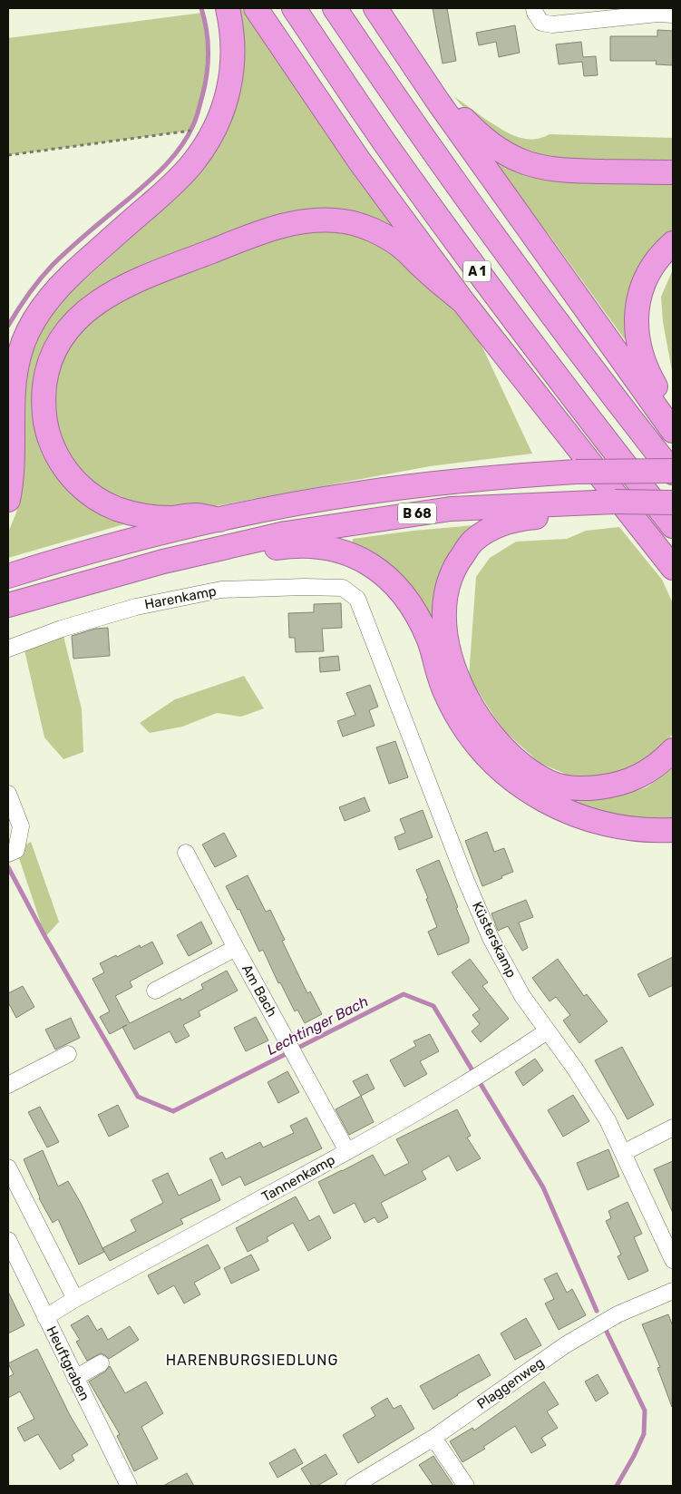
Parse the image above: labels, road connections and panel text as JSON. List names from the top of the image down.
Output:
{
  "streets": {
    "highway": ["A 1", "B 68"],
    "street": [
      "Harenkamp",
      "Küsterskamp",
      "Am Bach",
      "Tannenkamp",
      "Heuftgraben",
      "Plaggenweg"
    ]
  },
  "crossings": [
    ["A 1", "B 68"],
    ["Harenkamp", "Küsterskamp"],
    ["Küsterskamp", "Tannenkamp"],
    ["Am Bach", "Tannenkamp"],
    ["Tannenkamp", "Heuftgraben"]
  ],
  "districts": ["HARENBURGSIEDLUNG"],
  "water": ["Lechtinger Bach"]
}
